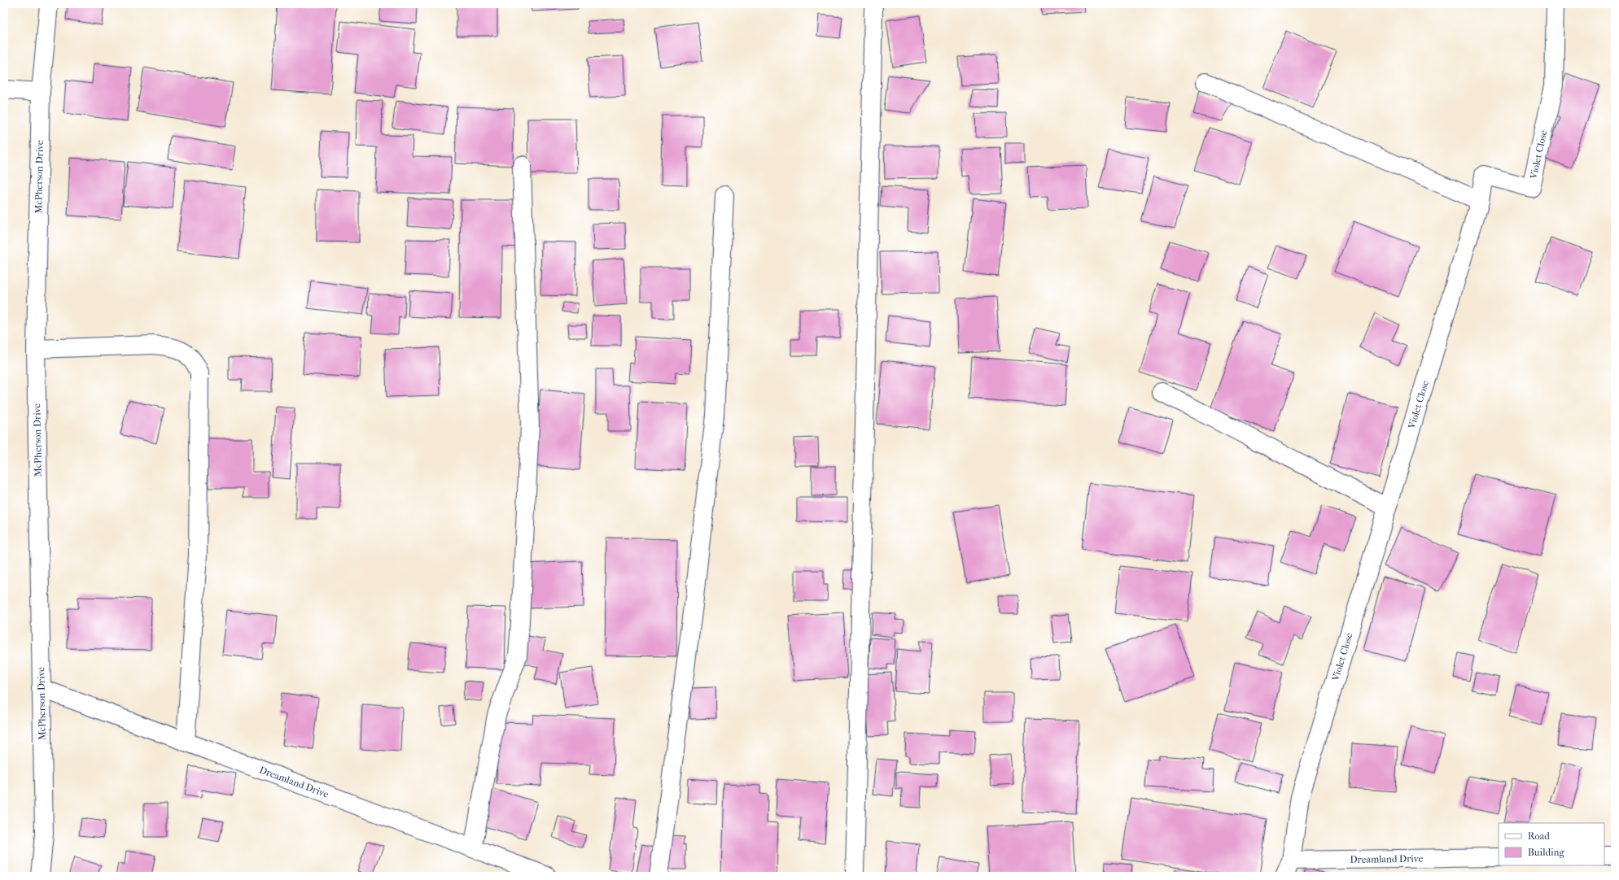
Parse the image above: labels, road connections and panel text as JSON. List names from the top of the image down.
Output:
{
  "streets": {
    "street": ["Violet Close", "McPherson Drive", "Dreamland Drive"]
  },
  "crossings": [
    ["Violet Close", "Dreamland Drive"],
    ["McPherson Drive", "Dreamland Drive"]
  ],
  "legend": ["Road", "Building"]
}
